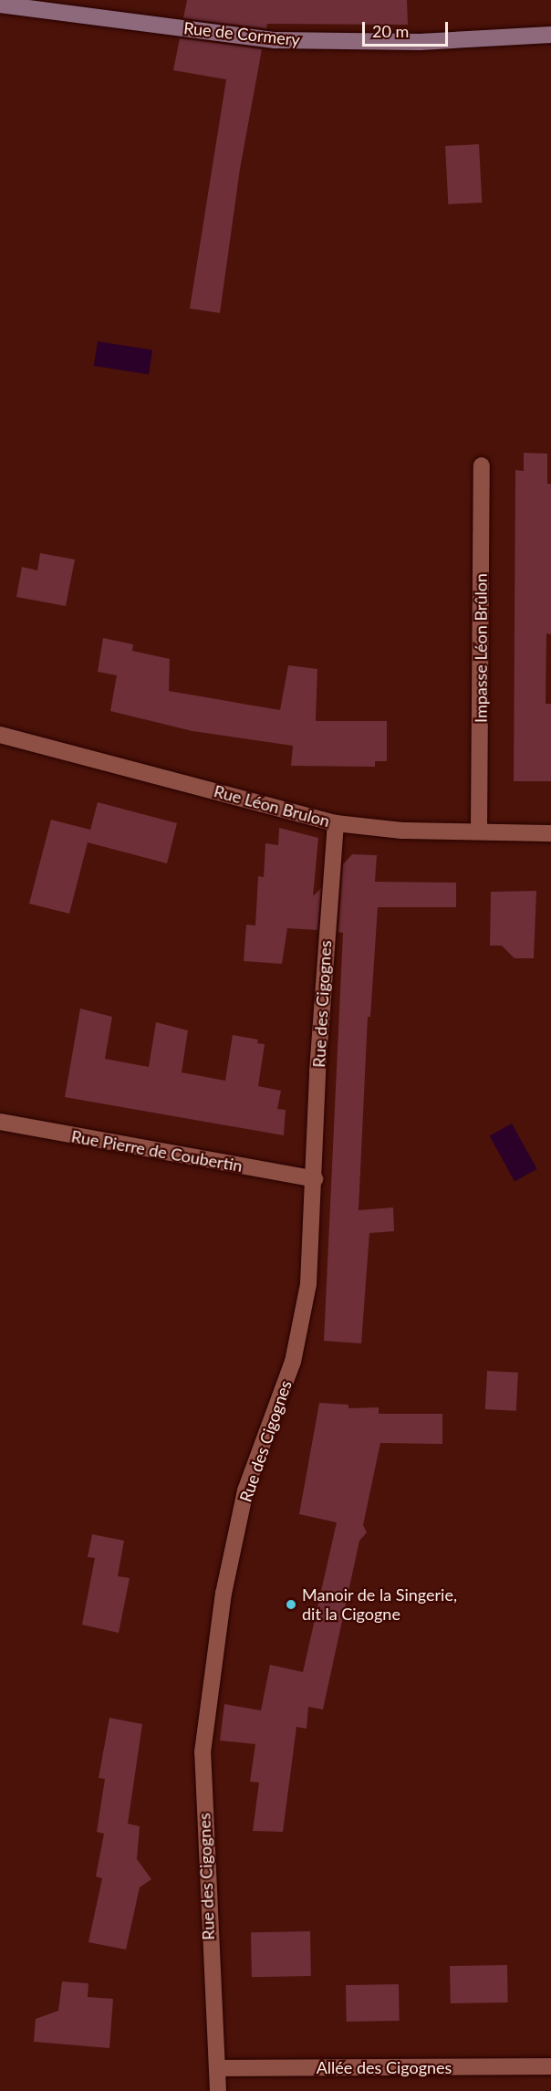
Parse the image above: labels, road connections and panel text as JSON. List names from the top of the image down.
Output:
{
  "streets": {
    "main road": ["Rue de Cormery"],
    "street": [
      "Impasse Léon Brûlon",
      "Rue Léon Brulon",
      "Rue des Cigognes",
      "Rue Pierre de Coubertin",
      "Allée des Cigognes"
    ]
  },
  "crossings": [
    ["Impasse Léon Brûlon", "Rue Léon Brulon"],
    ["Rue Léon Brulon", "Rue des Cigognes"],
    ["Rue des Cigognes", "Rue Pierre de Coubertin"],
    ["Rue des Cigognes", "Allée des Cigognes"]
  ],
  "places": ["Manoir de la Singerie, dit la Cigogne"],
  "scale_bar": "20 m"
}
